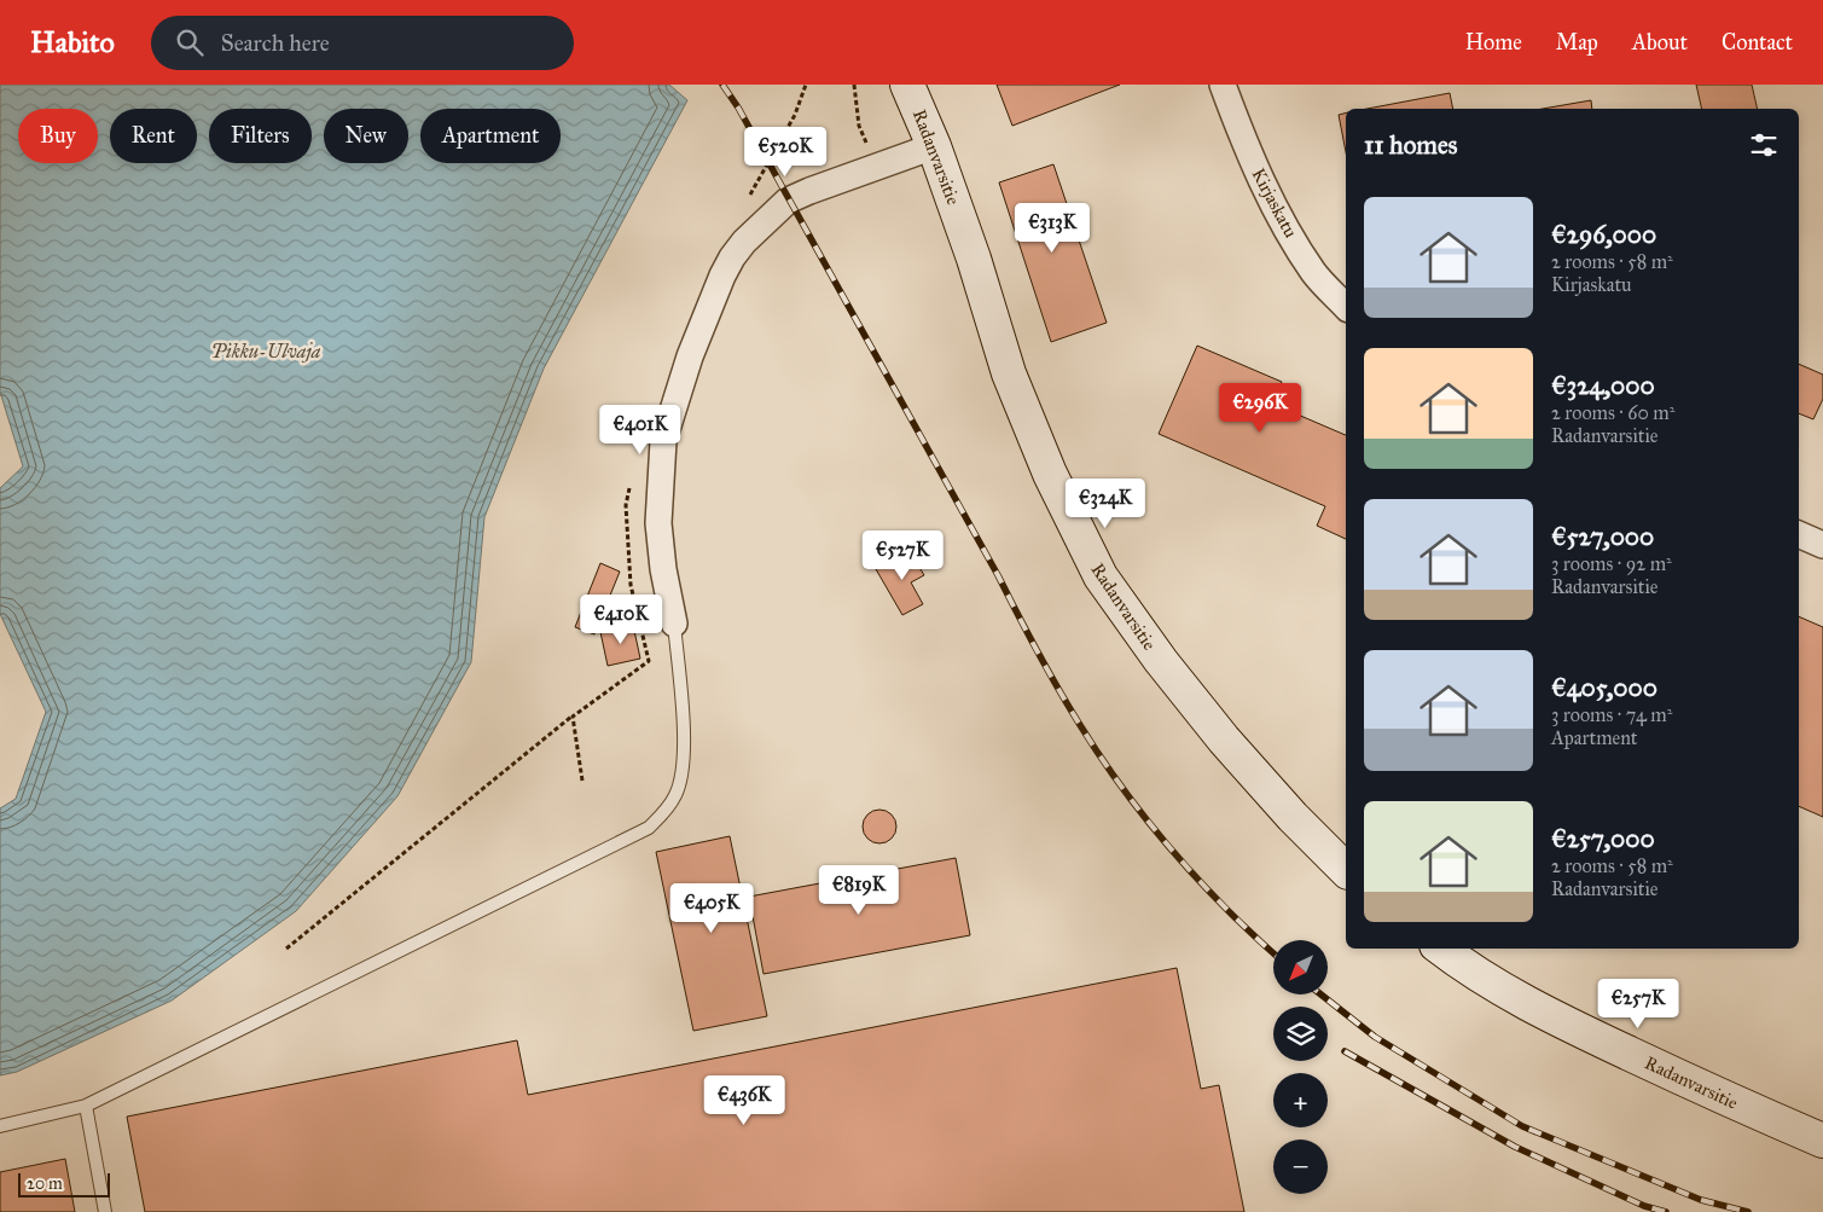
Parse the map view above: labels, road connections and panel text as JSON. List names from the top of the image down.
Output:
{
  "streets": {
    "street": ["Radanvarsitie", "Kirjaskatu"]
  },
  "water": ["Pikku-Ulvaja"],
  "scale_bar": "20 m",
  "north": "bottom left",
  "page": {
    "header": "Habito",
    "search": "Search here",
    "nav": [
      "Home",
      "Map",
      "About",
      "Contact"
    ],
    "chip": [
      "Buy",
      "Rent",
      "Filters",
      "New",
      "Apartment"
    ],
    "heading": "11 homes",
    "price": [
      "€520K",
      "€313K",
      "€296K",
      "€401K",
      "€324K",
      "€527K",
      "€410K",
      "€819K",
      "€405K",
      "€257K",
      "€436K"
    ],
    "list": [
      {
        "name": "€296,000",
        "note": "2 rooms · 58 m² · Kirjaskatu"
      },
      {
        "name": "€324,000",
        "note": "2 rooms · 60 m² · Radanvarsitie"
      },
      {
        "name": "€527,000",
        "note": "3 rooms · 92 m² · Radanvarsitie"
      },
      {
        "name": "€405,000",
        "note": "3 rooms · 74 m² · Apartment"
      },
      {
        "name": "€257,000",
        "note": "2 rooms · 58 m² · Radanvarsitie"
      }
    ],
    "map_buttons": ["+", "−"],
    "scale": "20 m"
  }
}
